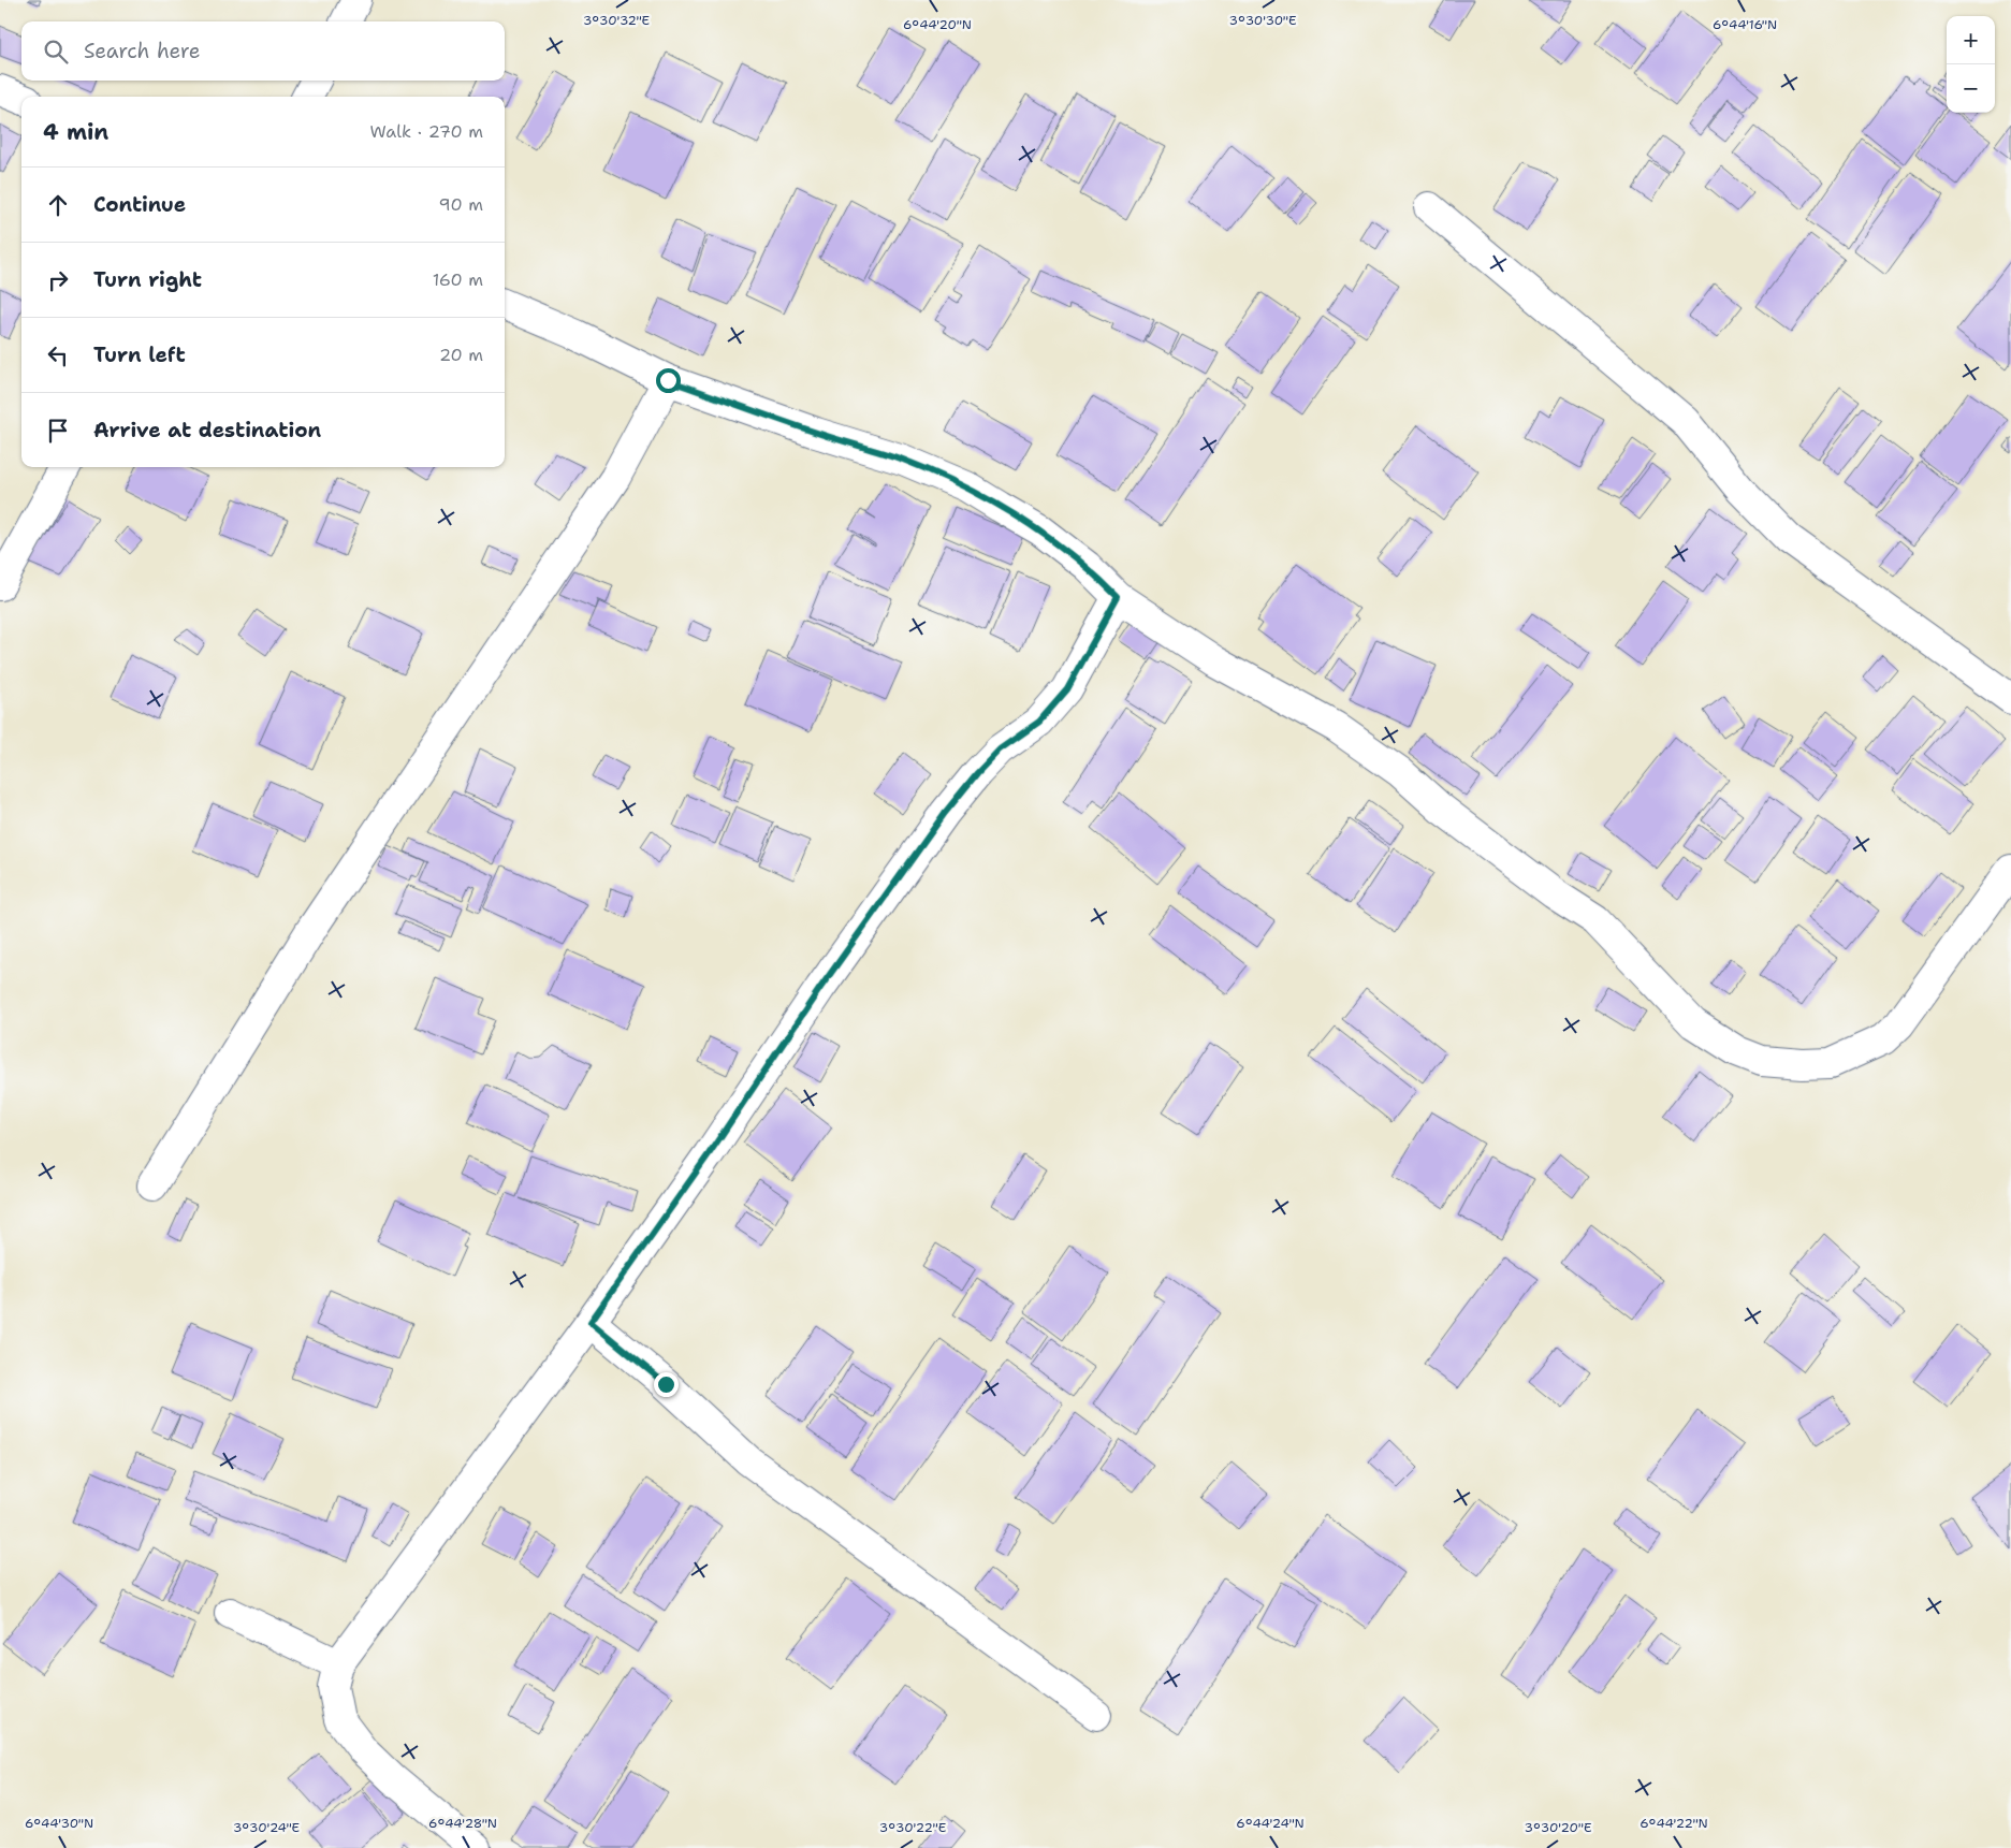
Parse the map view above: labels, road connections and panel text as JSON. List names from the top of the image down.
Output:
{
  "page": {
    "map_buttons": ["+", "−"],
    "search": "Search here",
    "heading": ["4 min", "Walk · 270 m"],
    "list": [
      ["Continue", "90 m"],
      ["Turn right", "160 m"],
      ["Turn left", "20 m"],
      "Arrive at destination"
    ]
  },
  "coordinates": [
    "3°30'32\"E",
    "3°30'30\"E",
    "6°44'16\"N",
    "6°44'20\"N",
    "6°44'30\"N",
    "6°44'28\"N",
    "6°44'24\"N",
    "6°44'22\"N",
    "3°30'24\"E",
    "3°30'22\"E",
    "3°30'20\"E"
  ]
}
